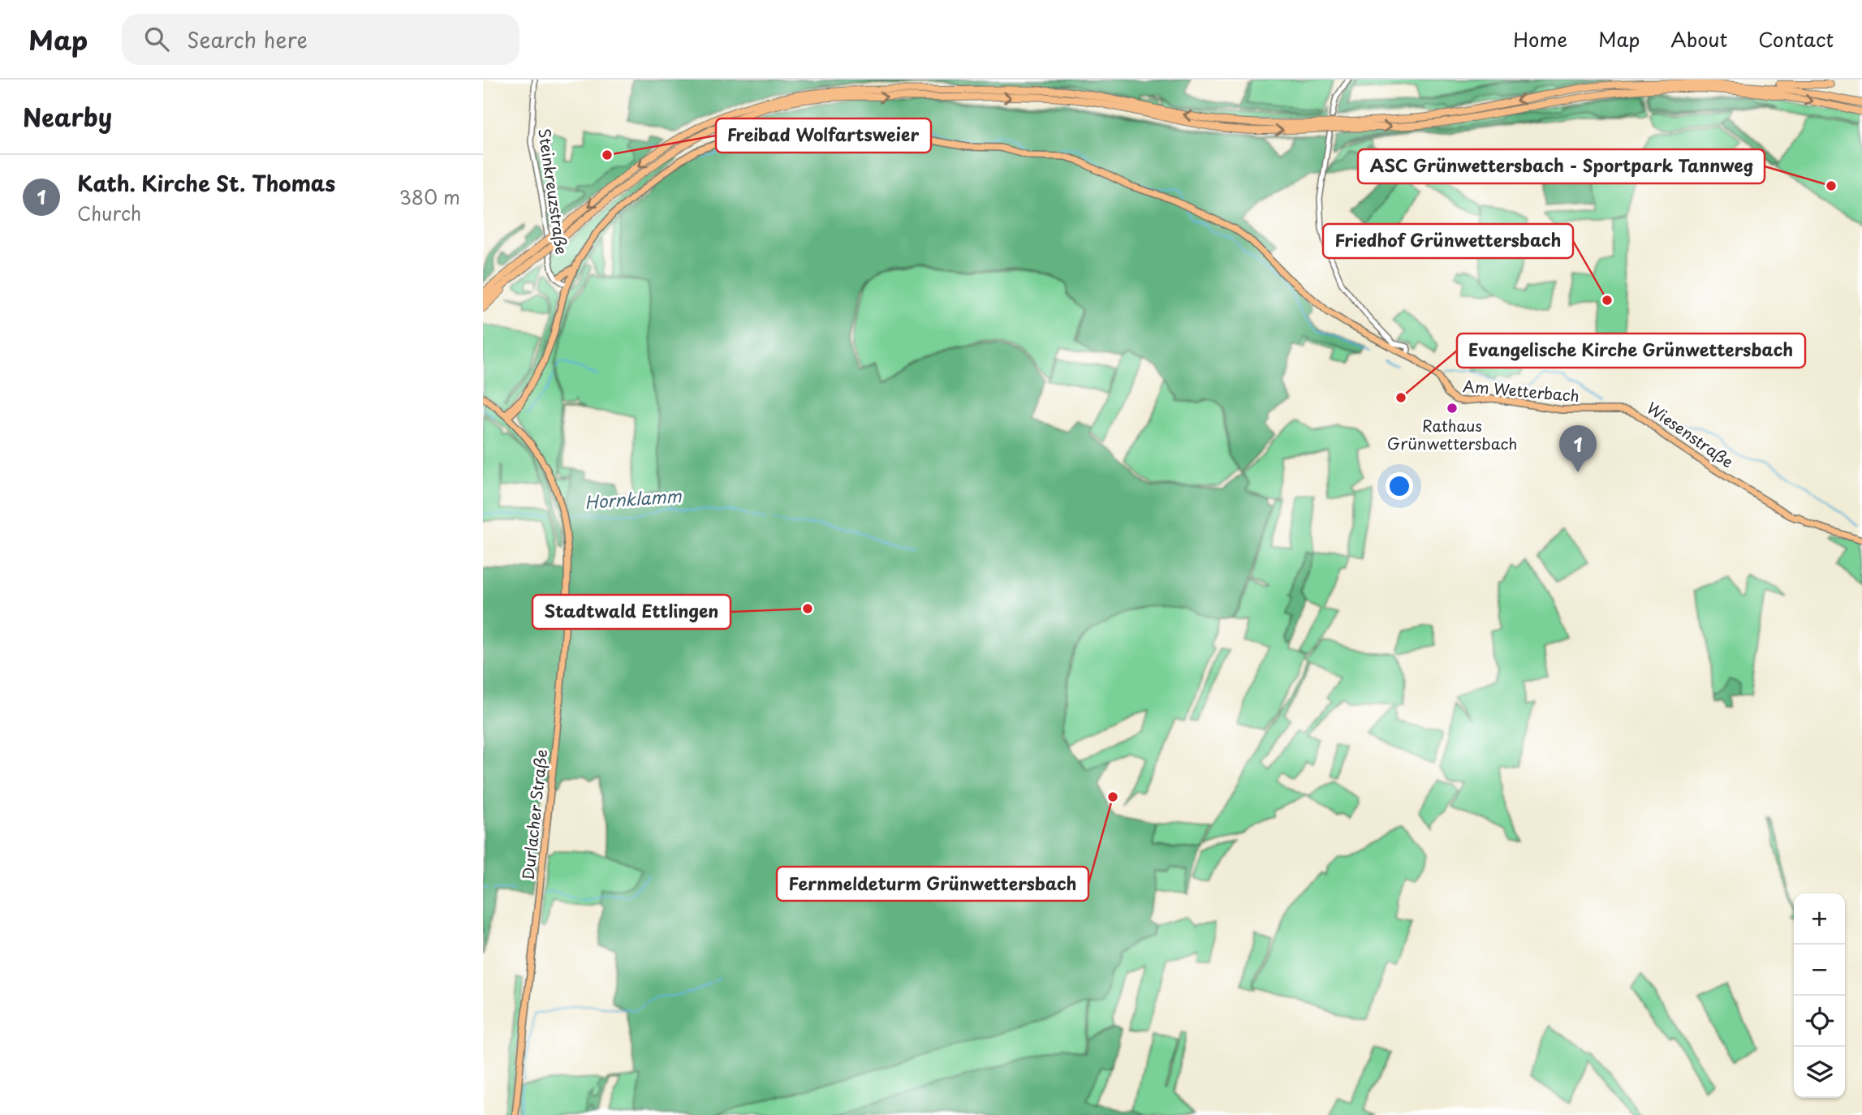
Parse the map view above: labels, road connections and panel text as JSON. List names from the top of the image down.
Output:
{
  "streets": {
    "main road": ["Am Wetterbach", "Wiesenstraße", "Durlacher Straße"],
    "street": ["Steinkreuzstraße"]
  },
  "crossings": [
    ["Steinkreuzstraße", "Am Wetterbach"],
    ["Am Wetterbach", "Wiesenstraße"]
  ],
  "water": ["Hornklamm"],
  "places": [
    "Freibad Wolfartsweier",
    "ASC Grünwettersbach - Sportpark Tannweg",
    "Friedhof Grünwettersbach",
    "Evangelische Kirche Grünwettersbach",
    "Rathaus Grünwettersbach",
    "Stadtwald Ettlingen",
    "Fernmeldeturm Grünwettersbach"
  ],
  "page": {
    "header": "Map",
    "search": "Search here",
    "nav": [
      "Home",
      "Map",
      "About",
      "Contact"
    ],
    "heading": "Nearby",
    "list": [
      {
        "mark": "1",
        "name": "Kath. Kirche St. Thomas",
        "note": "Church",
        "value": "380 m"
      }
    ],
    "pins": "1",
    "map_buttons": ["+", "−"]
  }
}
